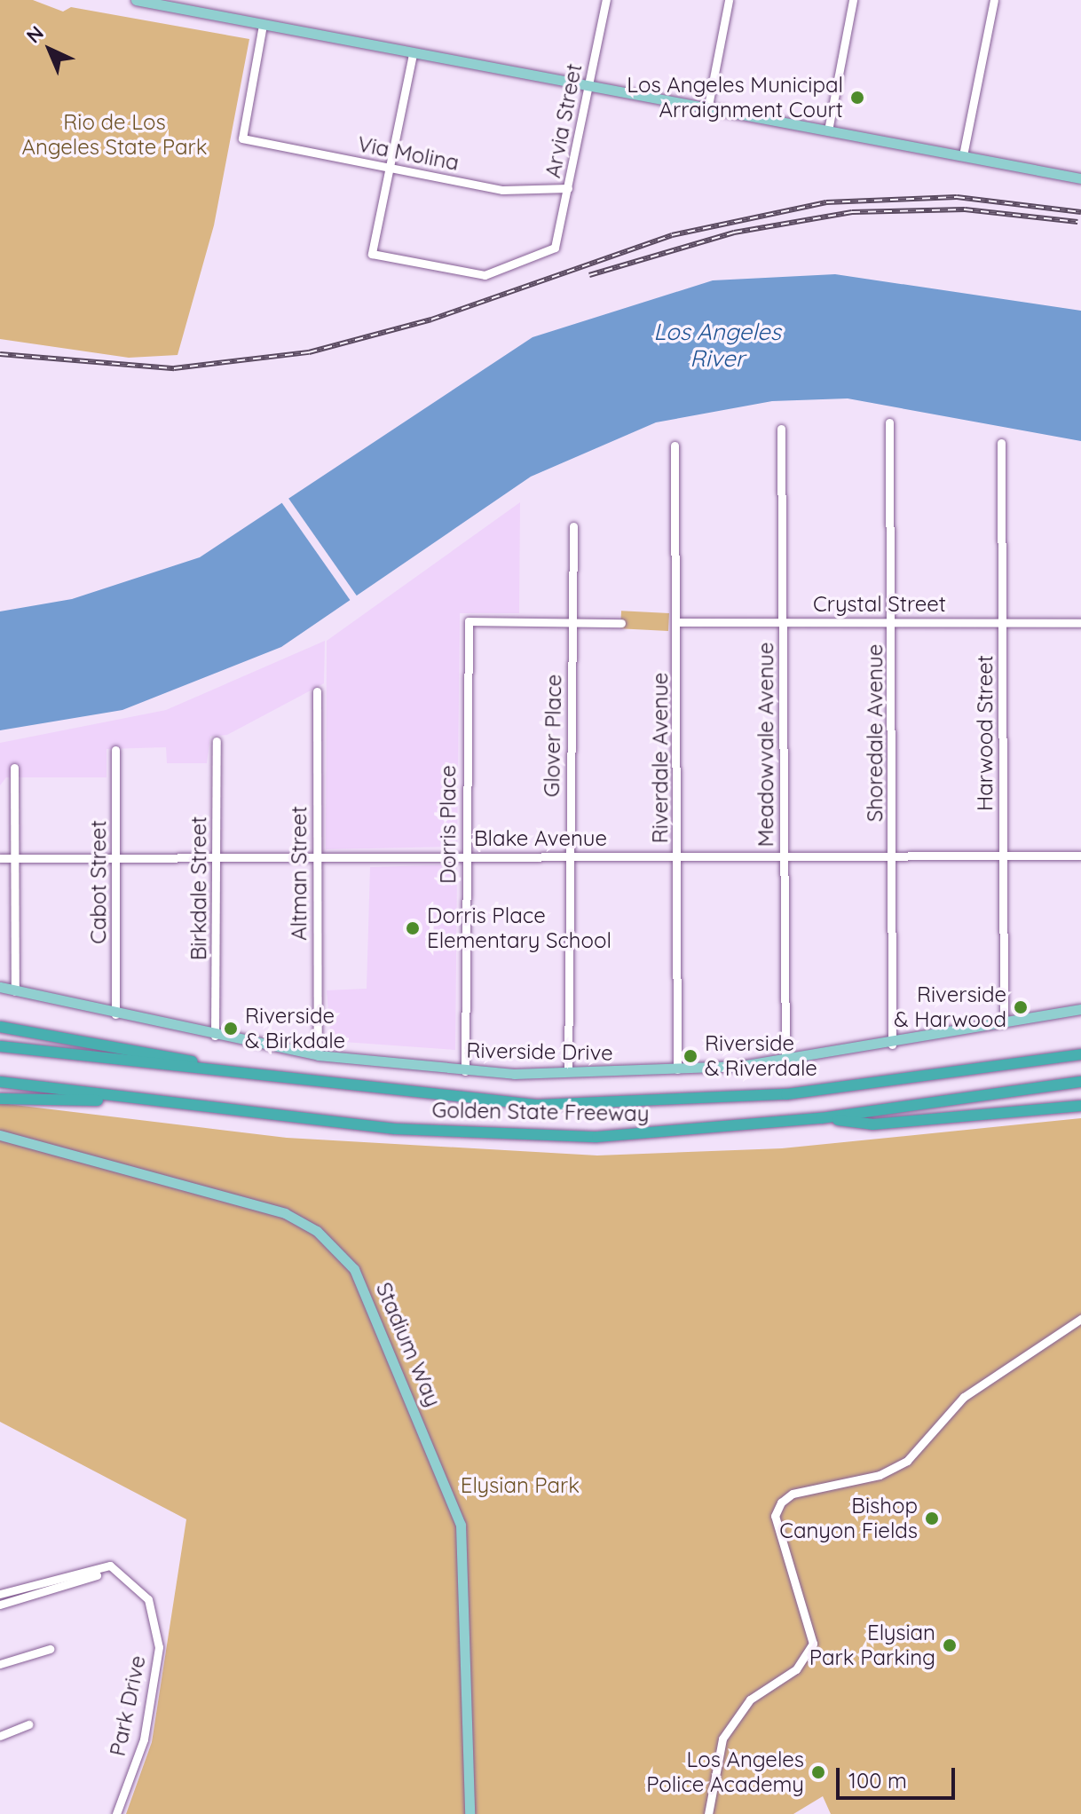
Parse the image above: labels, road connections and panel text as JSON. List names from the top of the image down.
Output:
{
  "streets": {
    "highway": ["Golden State Freeway"],
    "main road": ["Riverside Drive", "Stadium Way"],
    "street": [
      "Arvia Street",
      "Via Molina",
      "Crystal Street",
      "Shoredale Avenue",
      "Harwood Street",
      "Glover Place",
      "Meadowvale Avenue",
      "Riverdale Avenue",
      "Dorris Place",
      "Blake Avenue",
      "Altman Street",
      "Cabot Street",
      "Birkdale Street",
      "Park Drive"
    ]
  },
  "crossings": [
    ["Arvia Street", "Via Molina"],
    ["Crystal Street", "Shoredale Avenue"],
    ["Crystal Street", "Harwood Street"],
    ["Crystal Street", "Meadowvale Avenue"],
    ["Crystal Street", "Riverdale Avenue"],
    ["Shoredale Avenue", "Blake Avenue"],
    ["Shoredale Avenue", "Riverside Drive"],
    ["Harwood Street", "Blake Avenue"],
    ["Harwood Street", "Riverside Drive"],
    ["Glover Place", "Dorris Place"],
    ["Glover Place", "Blake Avenue"],
    ["Glover Place", "Riverside Drive"],
    ["Meadowvale Avenue", "Blake Avenue"],
    ["Meadowvale Avenue", "Riverside Drive"],
    ["Riverdale Avenue", "Blake Avenue"],
    ["Riverdale Avenue", "Riverside Drive"],
    ["Dorris Place", "Blake Avenue"],
    ["Dorris Place", "Riverside Drive"],
    ["Blake Avenue", "Altman Street"],
    ["Blake Avenue", "Cabot Street"],
    ["Blake Avenue", "Birkdale Street"],
    ["Altman Street", "Riverside Drive"],
    ["Cabot Street", "Riverside Drive"],
    ["Birkdale Street", "Riverside Drive"]
  ],
  "water": ["Los Angeles River"],
  "parks": ["Rio de Los Angeles State Park", "Elysian Park"],
  "places": [
    "Los Angeles Municipal Arraignment Court",
    "Dorris Place Elementary School",
    "Riverside & Harwood",
    "Riverside & Birkdale",
    "Riverside & Riverdale",
    "Bishop Canyon Fields",
    "Elysian Park Parking",
    "Los Angeles Police Academy"
  ],
  "scale_bar": "100 m",
  "north": "top left"
}
